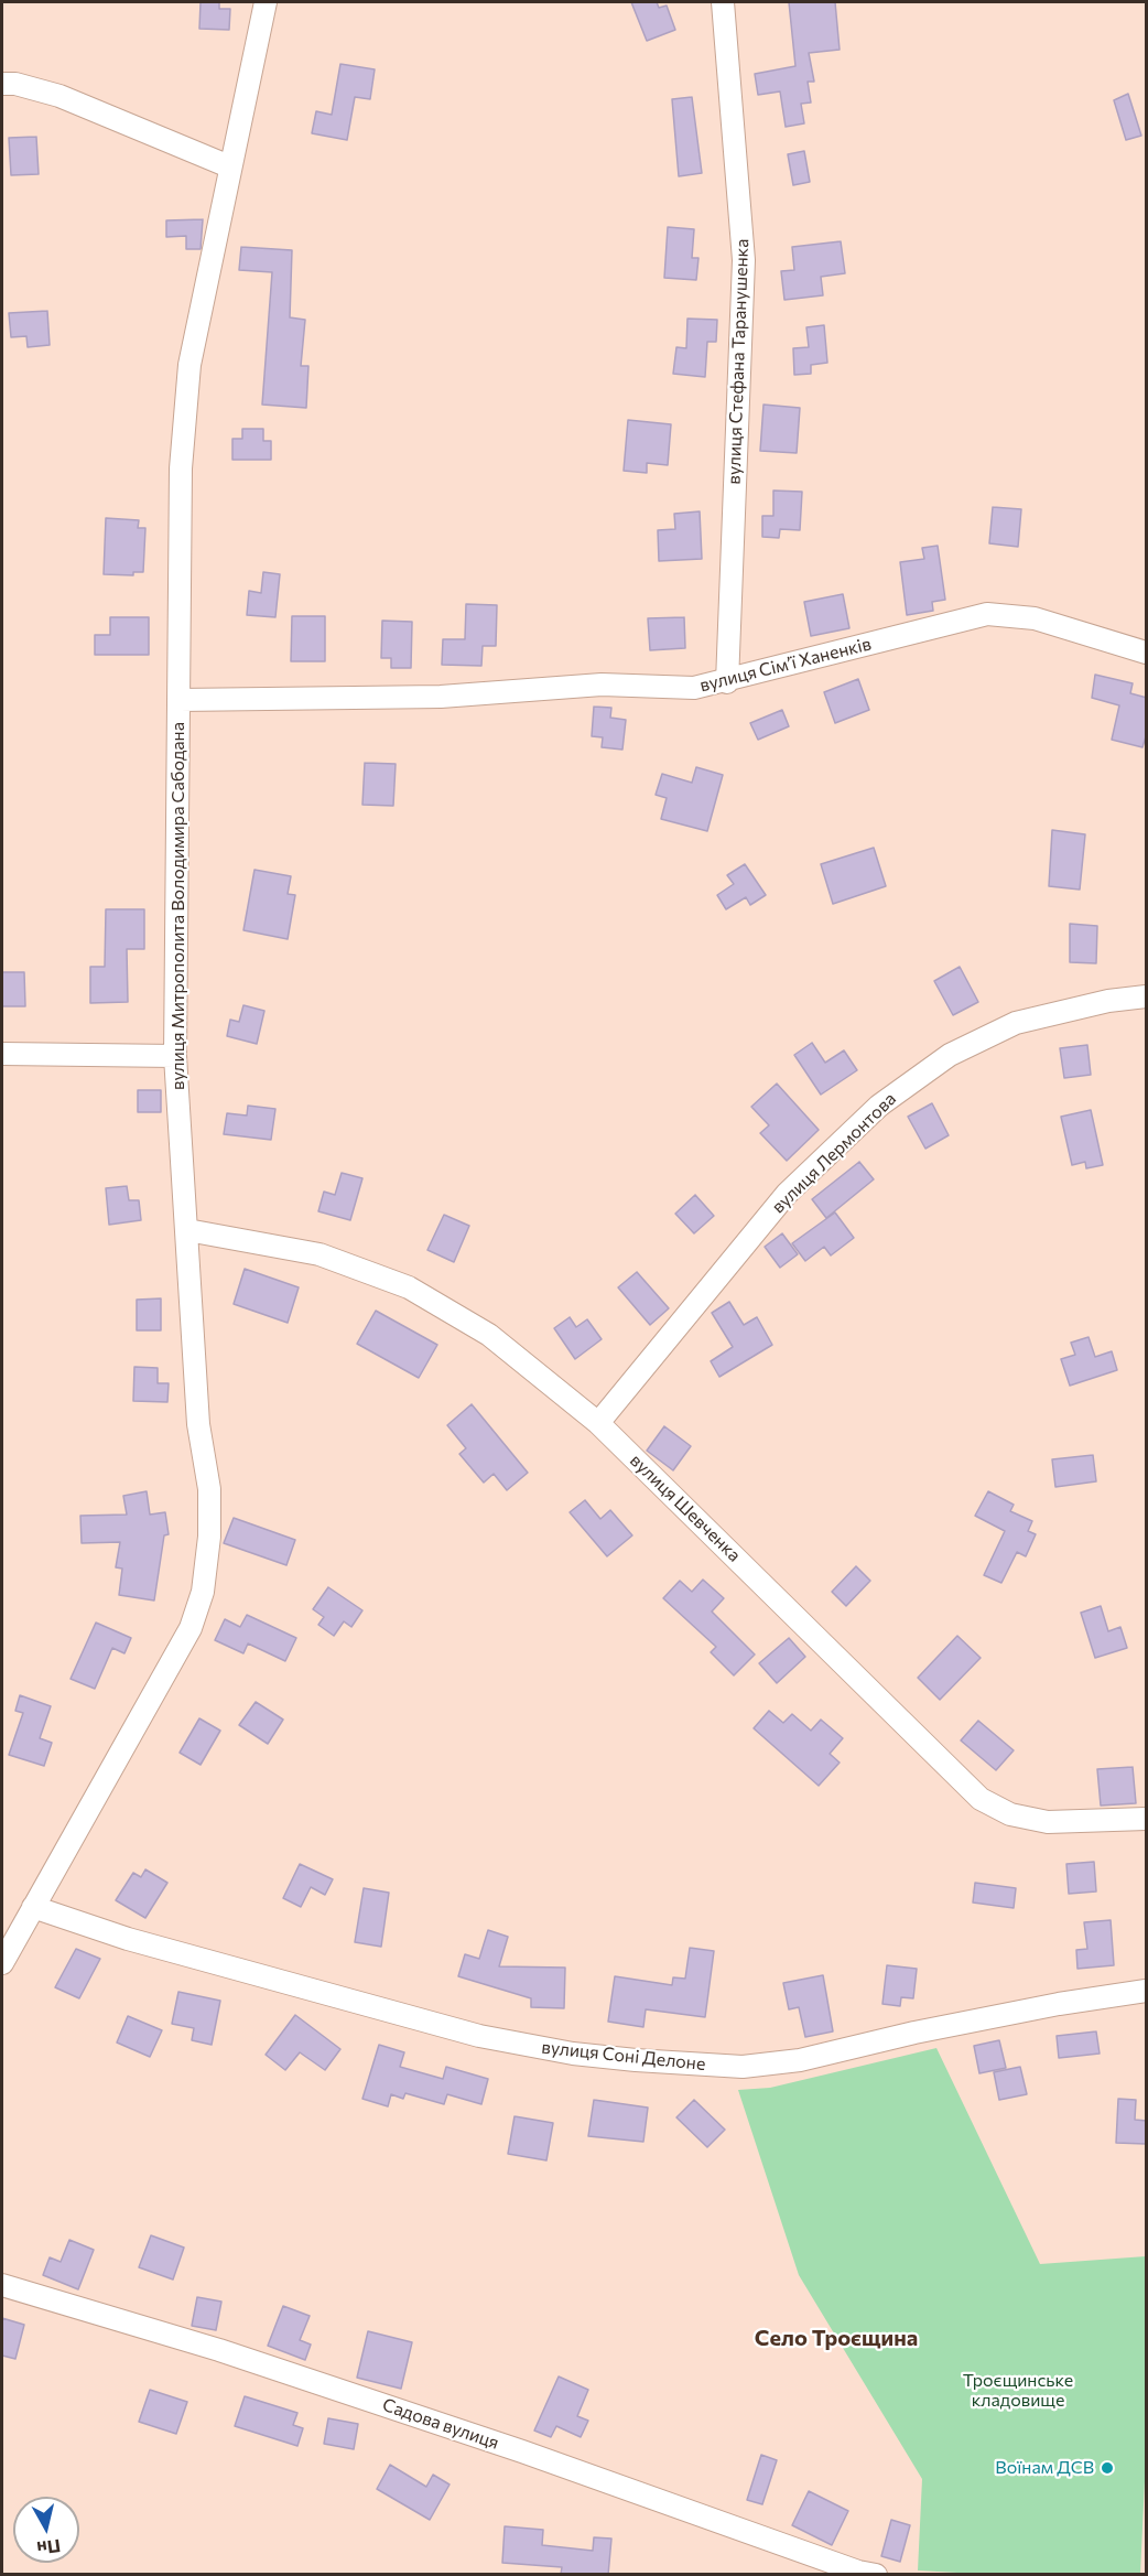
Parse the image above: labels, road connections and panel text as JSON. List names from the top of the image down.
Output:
{
  "streets": {
    "street": [
      "вулиця Стефана Таранушенка",
      "вулиця Сімʼї Ханенків",
      "вулиця Митрополита Володимира Сабодана",
      "вулиця Лермонтова",
      "вулиця Шевченка",
      "вулиця Соні Делоне",
      "Садова вулиця"
    ]
  },
  "crossings": [
    ["вулиця Стефана Таранушенка", "вулиця Сімʼї Ханенків"],
    ["вулиця Сімʼї Ханенків", "вулиця Митрополита Володимира Сабодана"],
    ["вулиця Митрополита Володимира Сабодана", "вулиця Шевченка"],
    ["вулиця Митрополита Володимира Сабодана", "вулиця Соні Делоне"],
    ["вулиця Лермонтова", "вулиця Шевченка"]
  ],
  "districts": ["Село Троєщина"],
  "parks": ["Троєщинське кладовище"],
  "places": ["Воїнам ДСВ"],
  "north": "bottom"
}
